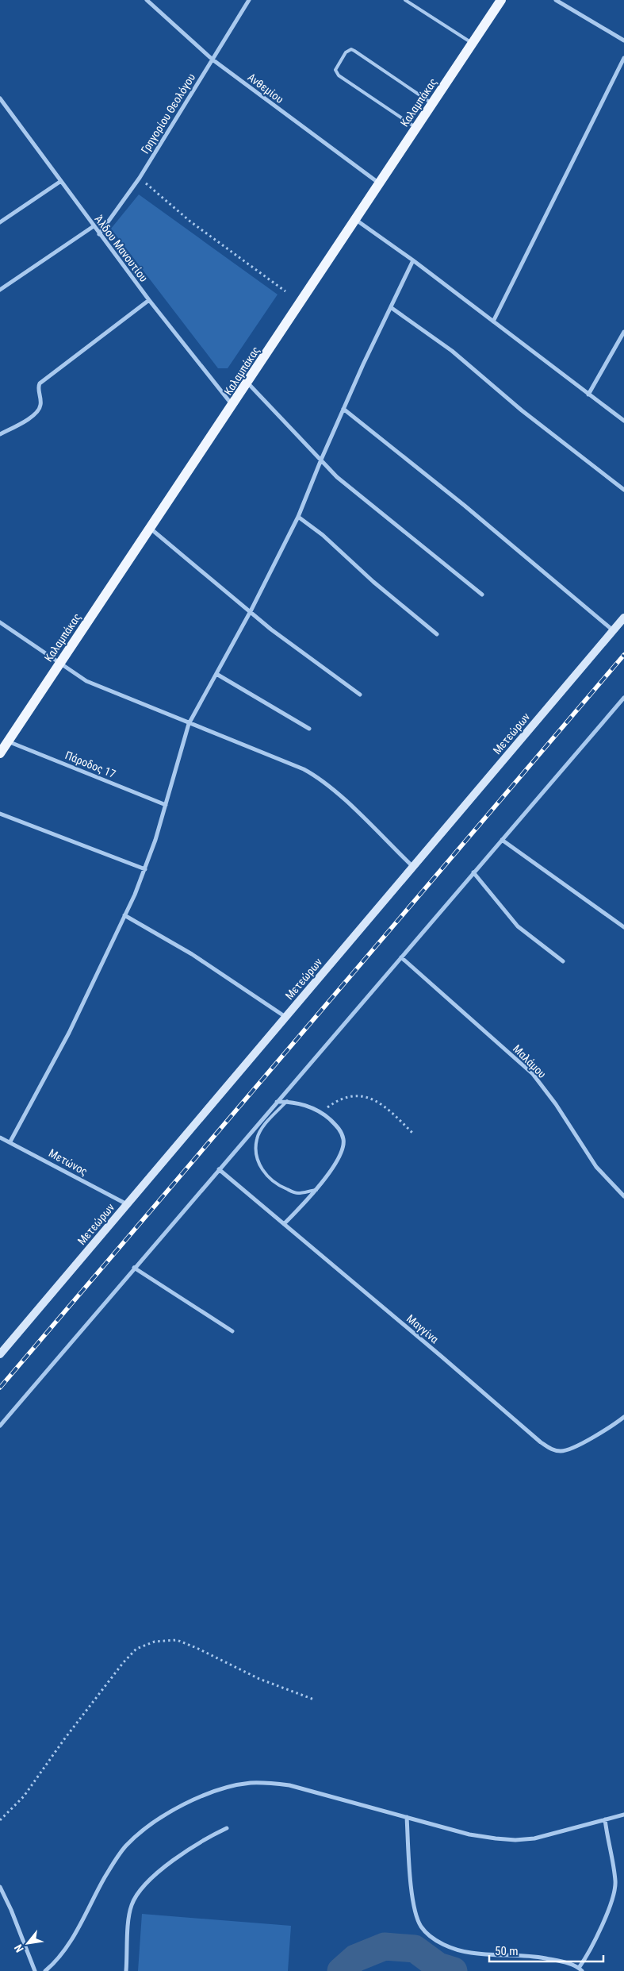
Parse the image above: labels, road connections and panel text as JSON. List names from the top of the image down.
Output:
{
  "streets": {
    "main road": ["Καλαμπάκας"],
    "street": [
      "Ανθεμίου",
      "Γρηγορίου Θεολόγου",
      "Άλδου Μανουτίου",
      "Μετεώρων",
      "Πάροδος 17",
      "Μαλάμου",
      "Μετώνος",
      "Μαγγίνα"
    ]
  },
  "crossings": [
    ["Ανθεμίου", "Καλαμπάκας"],
    ["Ανθεμίου", "Γρηγορίου Θεολόγου"],
    ["Καλαμπάκας", "Άλδου Μανουτίου"],
    ["Καλαμπάκας", "Πάροδος 17"],
    ["Γρηγορίου Θεολόγου", "Άλδου Μανουτίου"],
    ["Μετεώρων", "Μετώνος"]
  ],
  "scale_bar": "50 m",
  "north": "bottom left"
}
